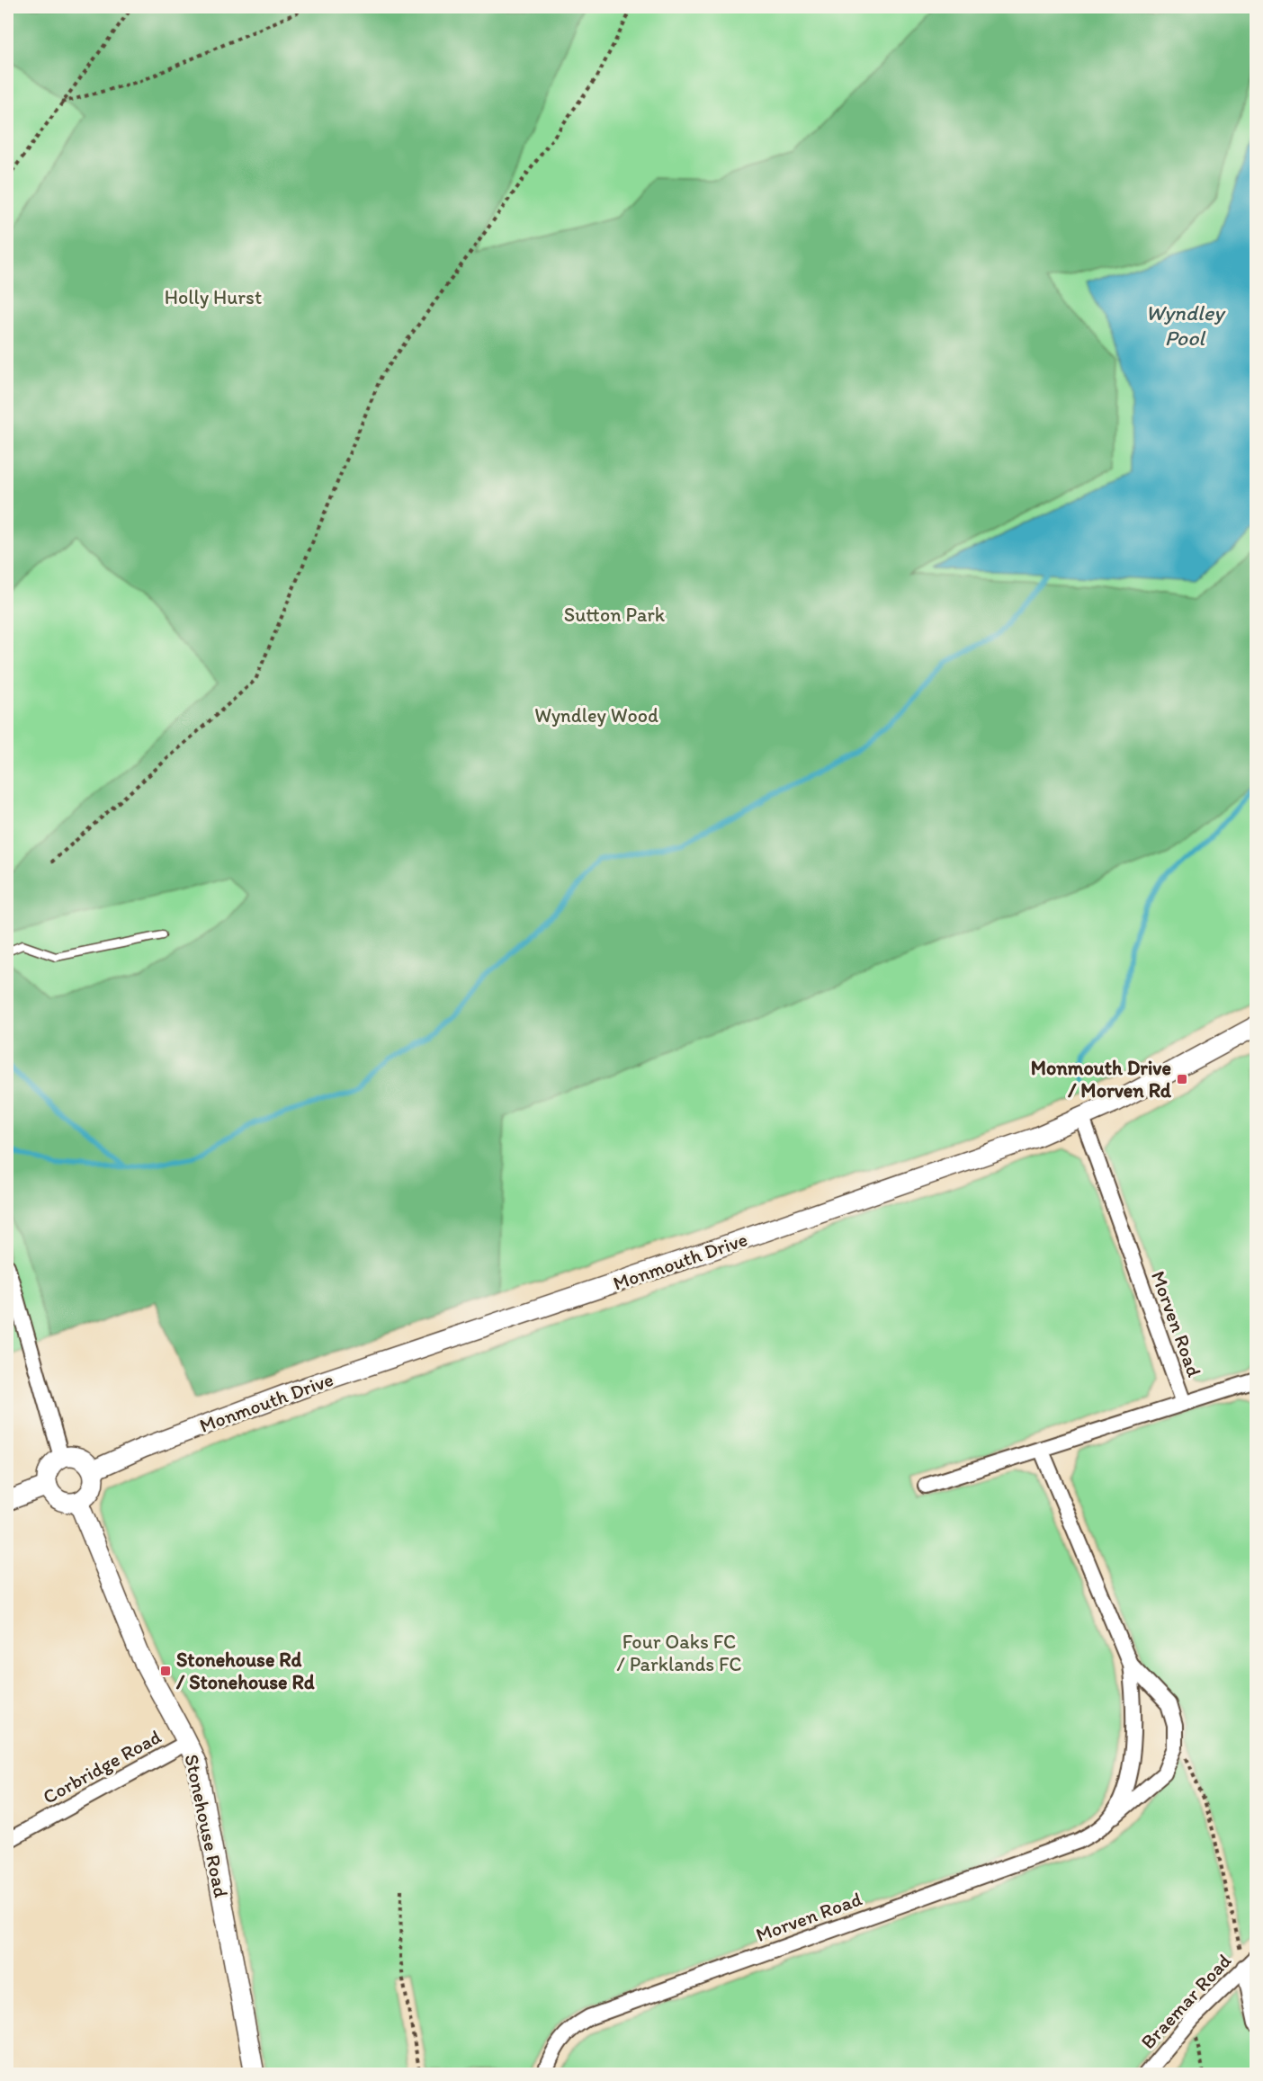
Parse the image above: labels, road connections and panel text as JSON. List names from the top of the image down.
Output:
{
  "streets": {
    "street": [
      "Monmouth Drive",
      "Morven Road",
      "Corbridge Road",
      "Stonehouse Road",
      "Braemar Road"
    ]
  },
  "crossings": [
    ["Monmouth Drive", "Morven Road"],
    ["Monmouth Drive", "Stonehouse Road"],
    ["Corbridge Road", "Stonehouse Road"]
  ],
  "water": ["Wyndley Pool"],
  "parks": [
    "Holly Hurst",
    "Sutton Park",
    "Wyndley Wood",
    "Four Oaks FC / Parklands FC"
  ],
  "places": {
    "transit": ["Monmouth Drive / Morven Rd", "Stonehouse Rd / Stonehouse Rd"]
  }
}
